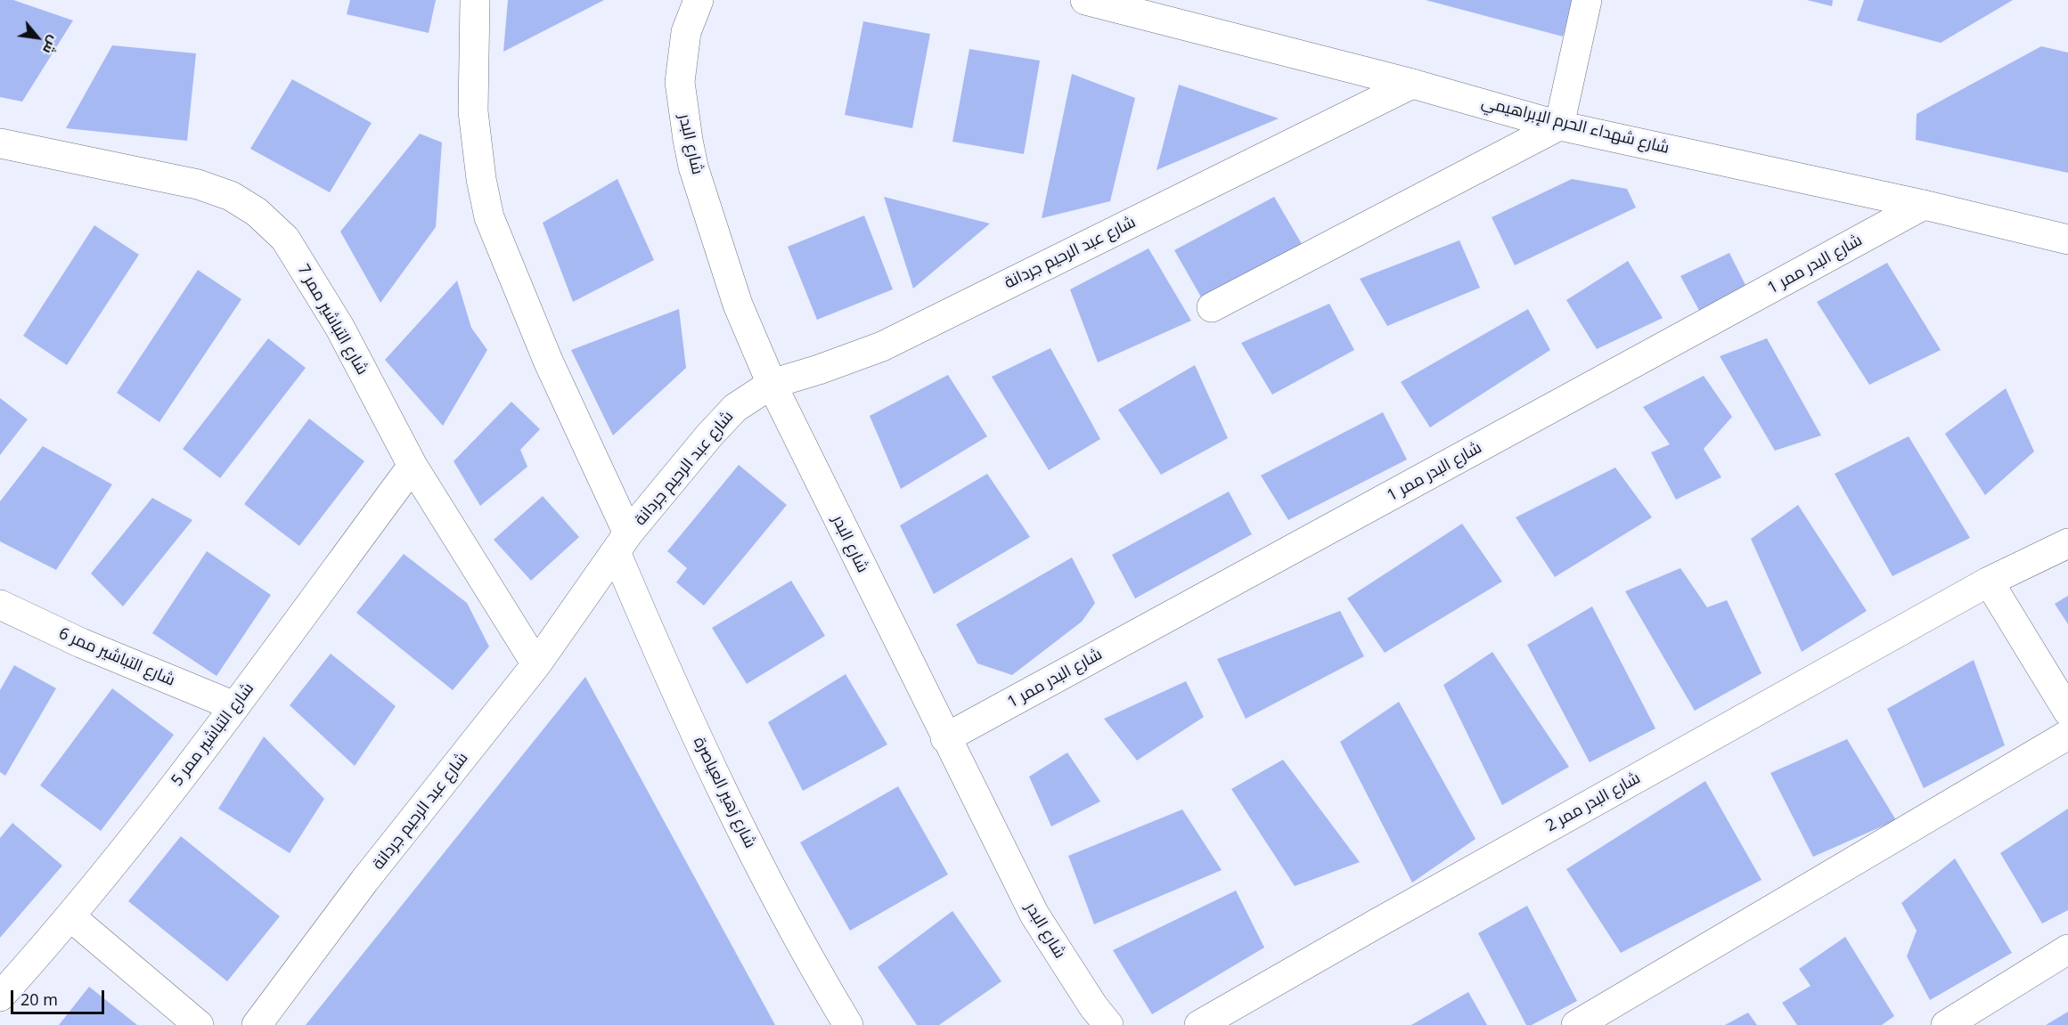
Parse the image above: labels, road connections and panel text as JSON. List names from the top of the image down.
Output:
{
  "streets": {
    "street": [
      "شارع شهداء الحرم الإبراهيمي",
      "شارع البدر",
      "شارع عبد الرحيم جردانة",
      "شارع البدر ممر 1",
      "شارع التباشير ممر 7",
      "شارع التباشير ممر 6",
      "شارع التباشير ممر 5",
      "شارع زهير العياصرة",
      "شارع البدر ممر 2"
    ]
  },
  "crossings": [
    ["شارع شهداء الحرم الإبراهيمي", "شارع عبد الرحيم جردانة"],
    ["شارع شهداء الحرم الإبراهيمي", "شارع البدر ممر 1"],
    ["شارع البدر", "شارع عبد الرحيم جردانة"],
    ["شارع البدر", "شارع البدر ممر 1"],
    ["شارع عبد الرحيم جردانة", "شارع التباشير ممر 7"],
    ["شارع عبد الرحيم جردانة", "شارع زهير العياصرة"],
    ["شارع التباشير ممر 7", "شارع التباشير ممر 5"],
    ["شارع التباشير ممر 6", "شارع التباشير ممر 5"]
  ],
  "scale_bar": "20 m",
  "north": "bottom right"
}
